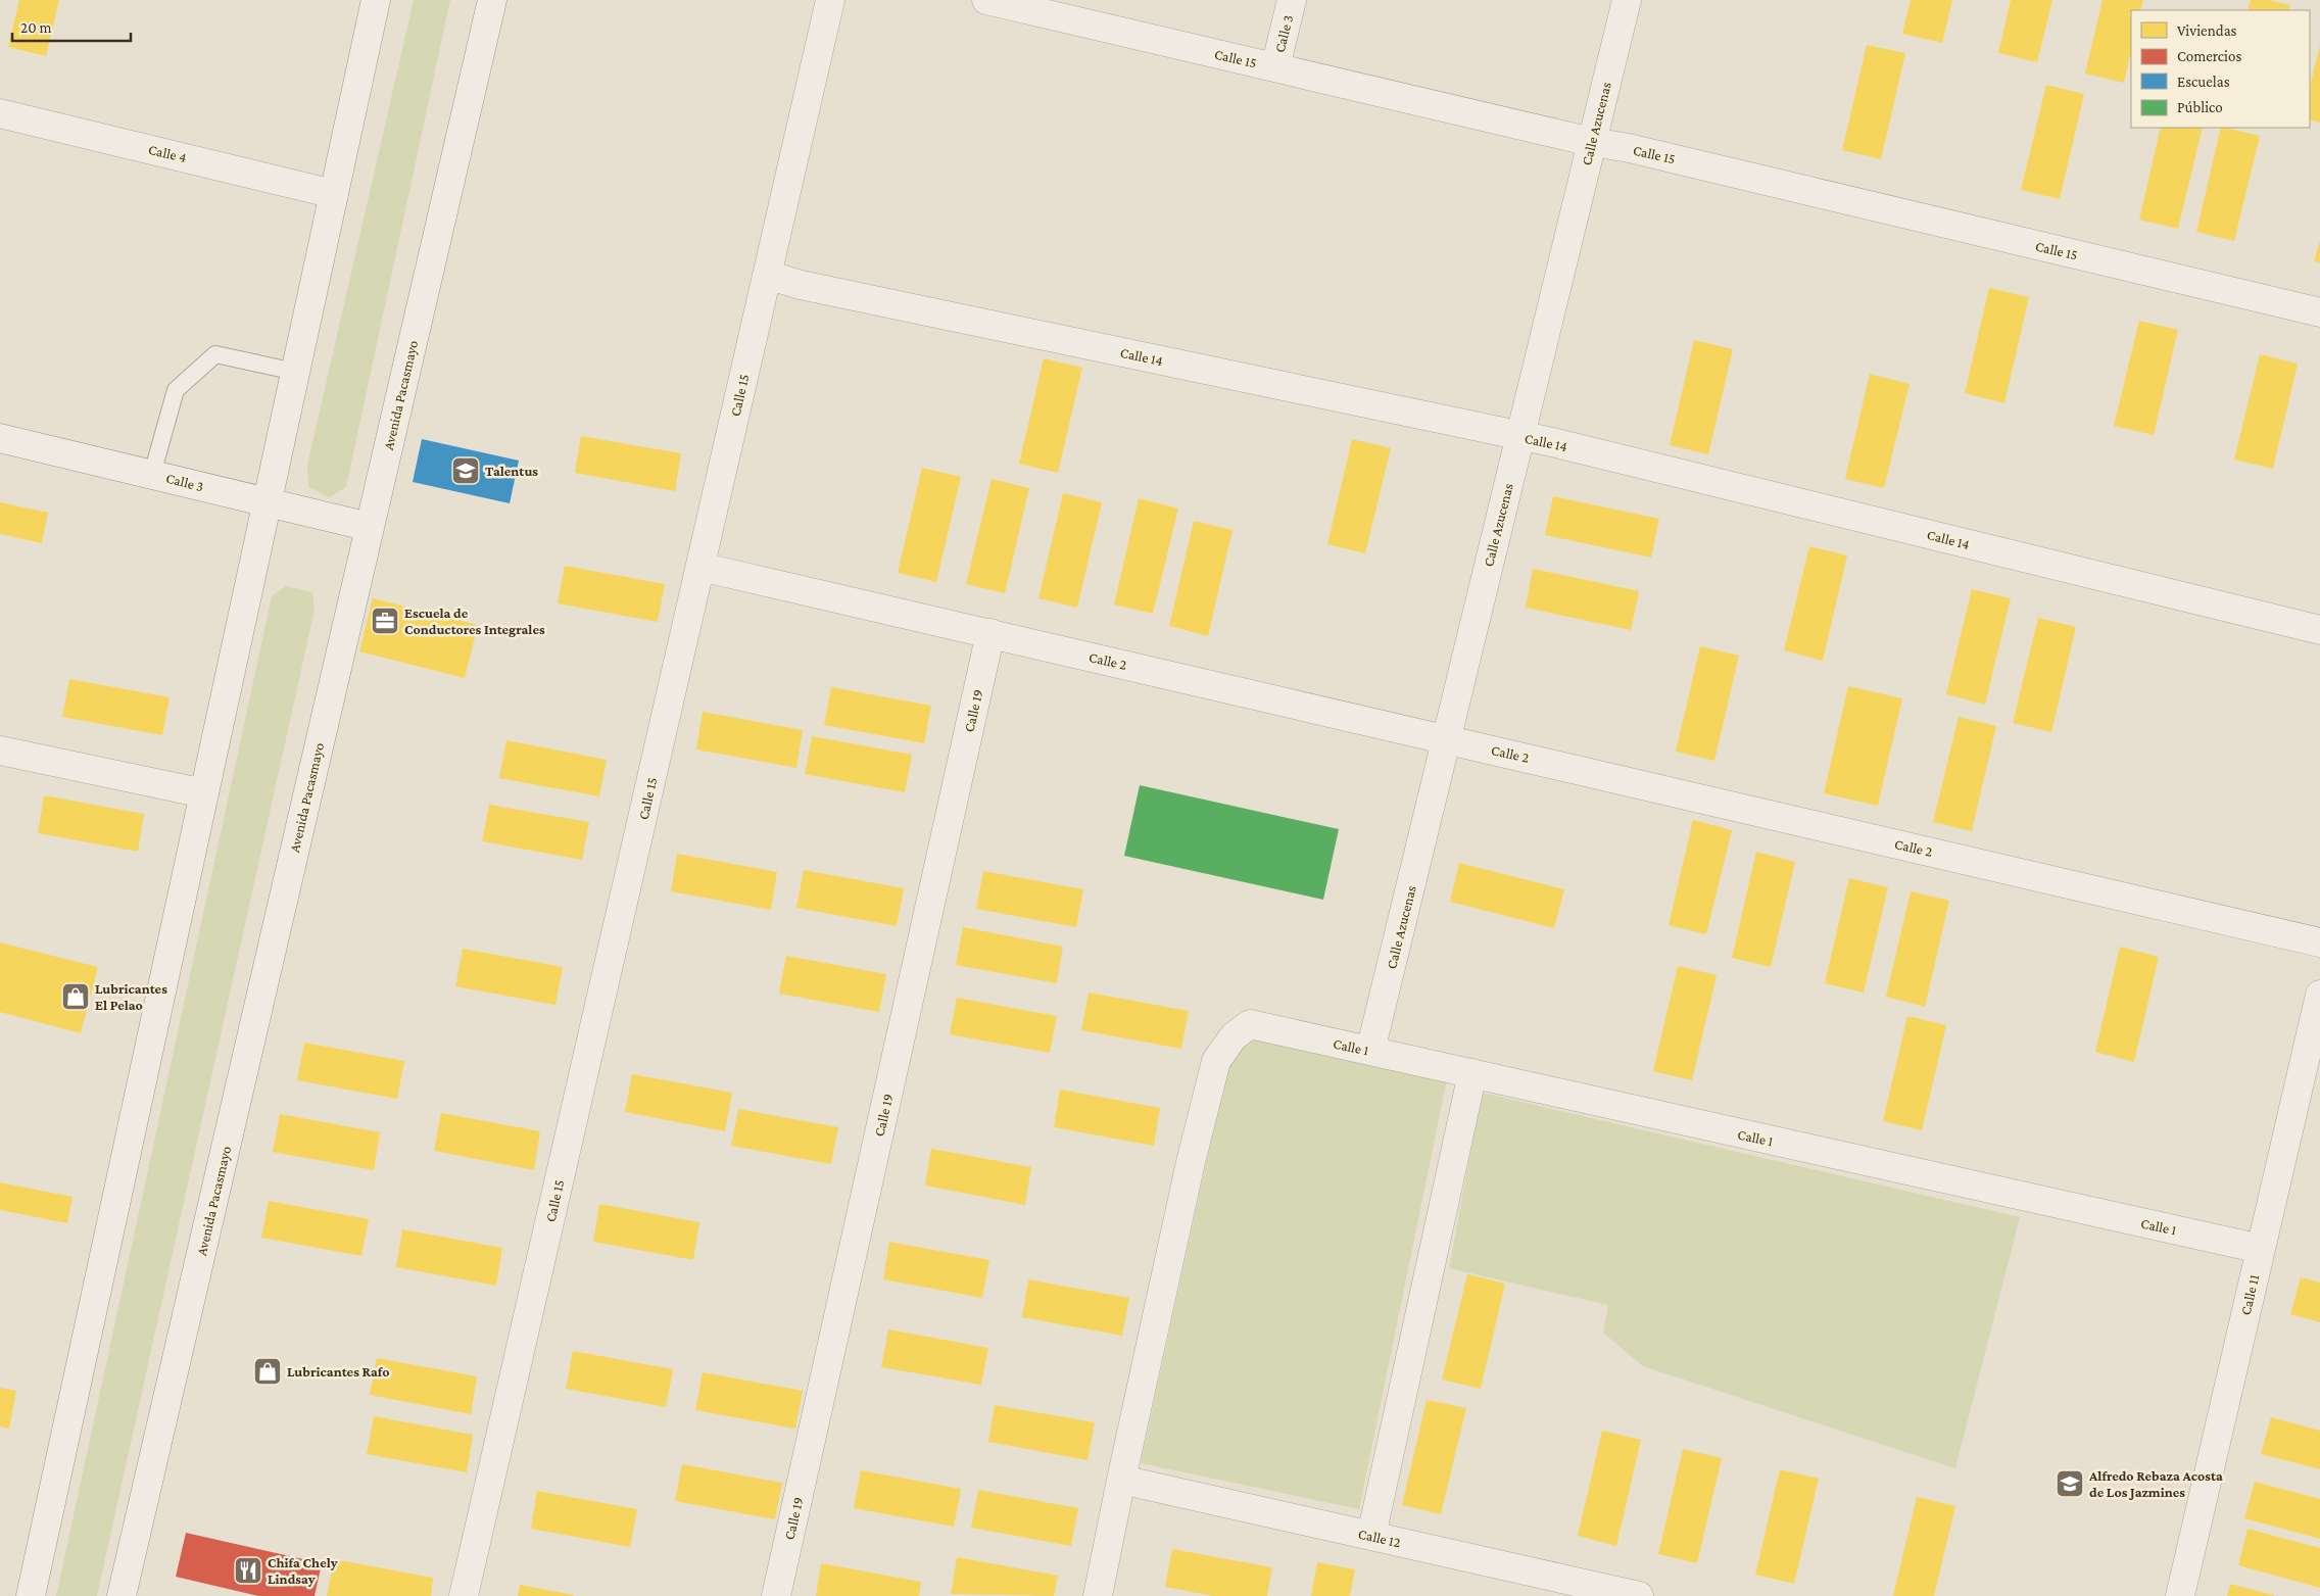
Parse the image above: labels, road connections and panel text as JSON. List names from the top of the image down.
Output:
{
  "streets": {
    "street": [
      "Calle 3",
      "Calle 15",
      "Calle Azucenas",
      "Calle 4",
      "Calle 14",
      "Avenida Pacasmayo",
      "Calle 2",
      "Calle 19",
      "Calle 1",
      "Calle 11",
      "Calle 12"
    ]
  },
  "crossings": [
    ["Calle 3", "Calle 15"],
    ["Calle 3", "Avenida Pacasmayo"],
    ["Calle 15", "Calle Azucenas"],
    ["Calle 15", "Calle 14"],
    ["Calle 15", "Calle 2"],
    ["Calle Azucenas", "Calle 14"],
    ["Calle Azucenas", "Calle 2"],
    ["Calle Azucenas", "Calle 1"],
    ["Calle 2", "Calle 19"],
    ["Calle 1", "Calle 11"],
    ["Calle 1", "Calle 12"]
  ],
  "places": {
    "school or university": ["Talentus", "Alfredo Rebaza Acosta de Los Jazmines"],
    "office": ["Escuela de Conductores Integrales"],
    "shop": ["Lubricantes El Pelao", "Lubricantes Rafo"],
    "restaurant": ["Chifa Chely Lindsay"]
  },
  "legend": [
    "Viviendas",
    "Comercios",
    "Escuelas",
    "Público"
  ],
  "scale_bar": "20 m"
}
